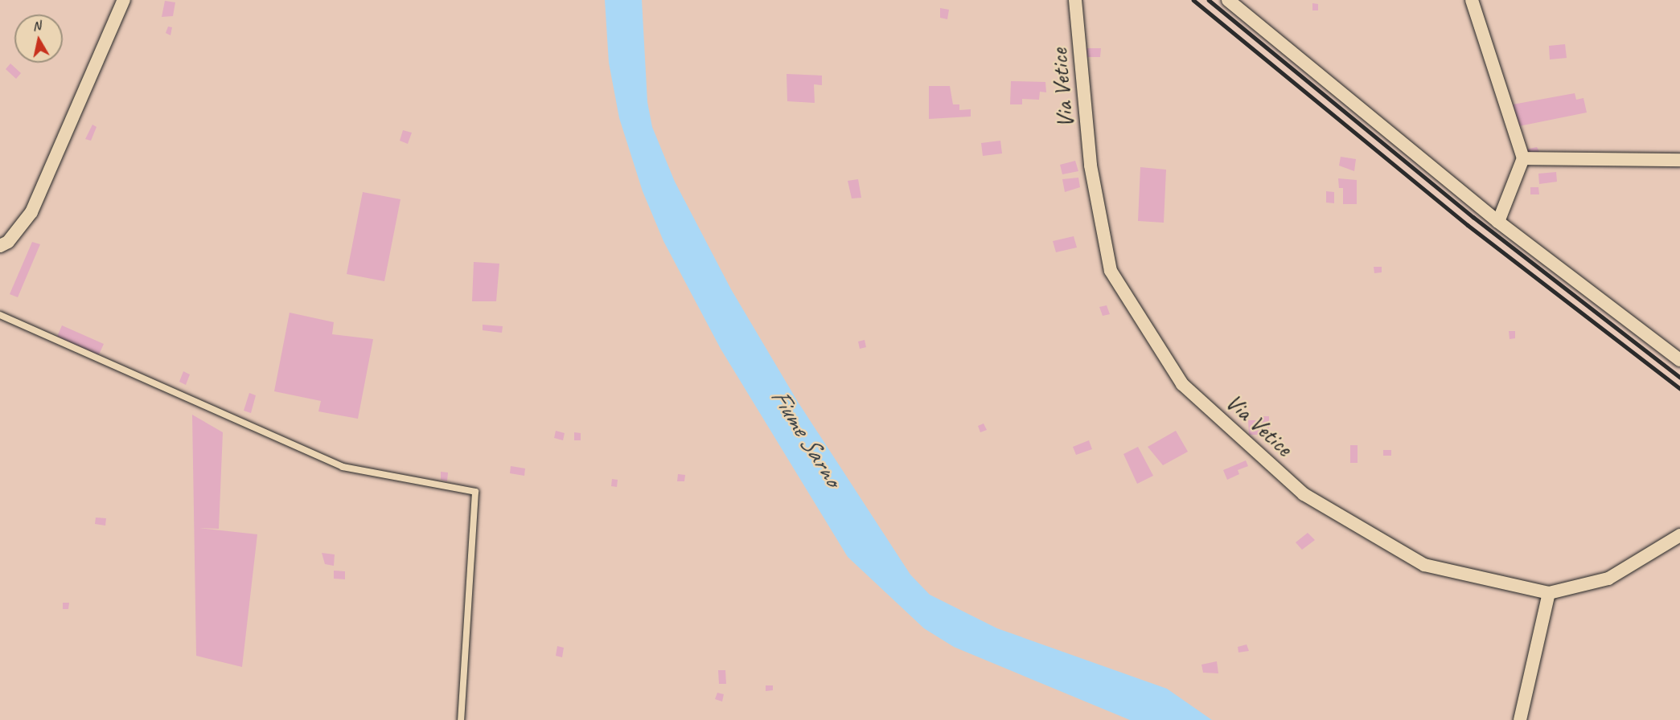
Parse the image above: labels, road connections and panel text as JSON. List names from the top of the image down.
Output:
{
  "streets": {
    "street": ["Via Vetice"]
  },
  "water": ["Fiume Sarno"],
  "north": "top"
}
